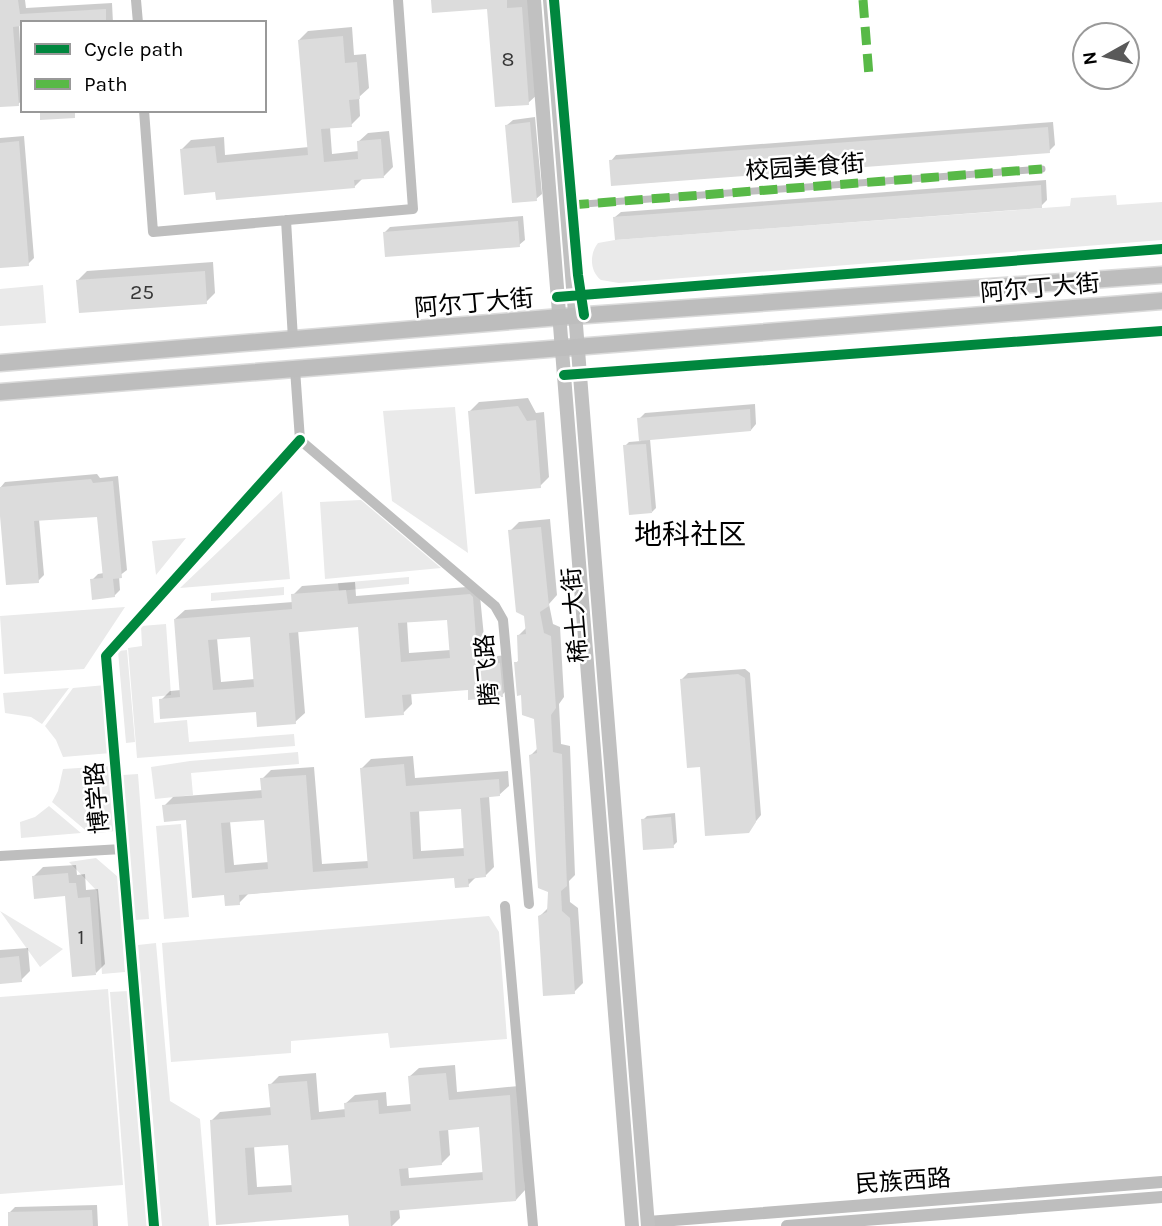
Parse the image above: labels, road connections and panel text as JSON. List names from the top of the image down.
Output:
{
  "streets": {
    "main road": ["阿尔丁大街", "稀土大街"],
    "street": [
      "校园美食街",
      "腾飞路",
      "博学路",
      "民族西路"
    ]
  },
  "crossings": [
    ["阿尔丁大街", "稀土大街"],
    ["稀土大街", "民族西路"],
    ["腾飞路", "博学路"]
  ],
  "districts": ["地科社区"],
  "house_numbers": ["8", "25", "1"],
  "legend": ["Cycle path", "Path"],
  "north": "left"
}
